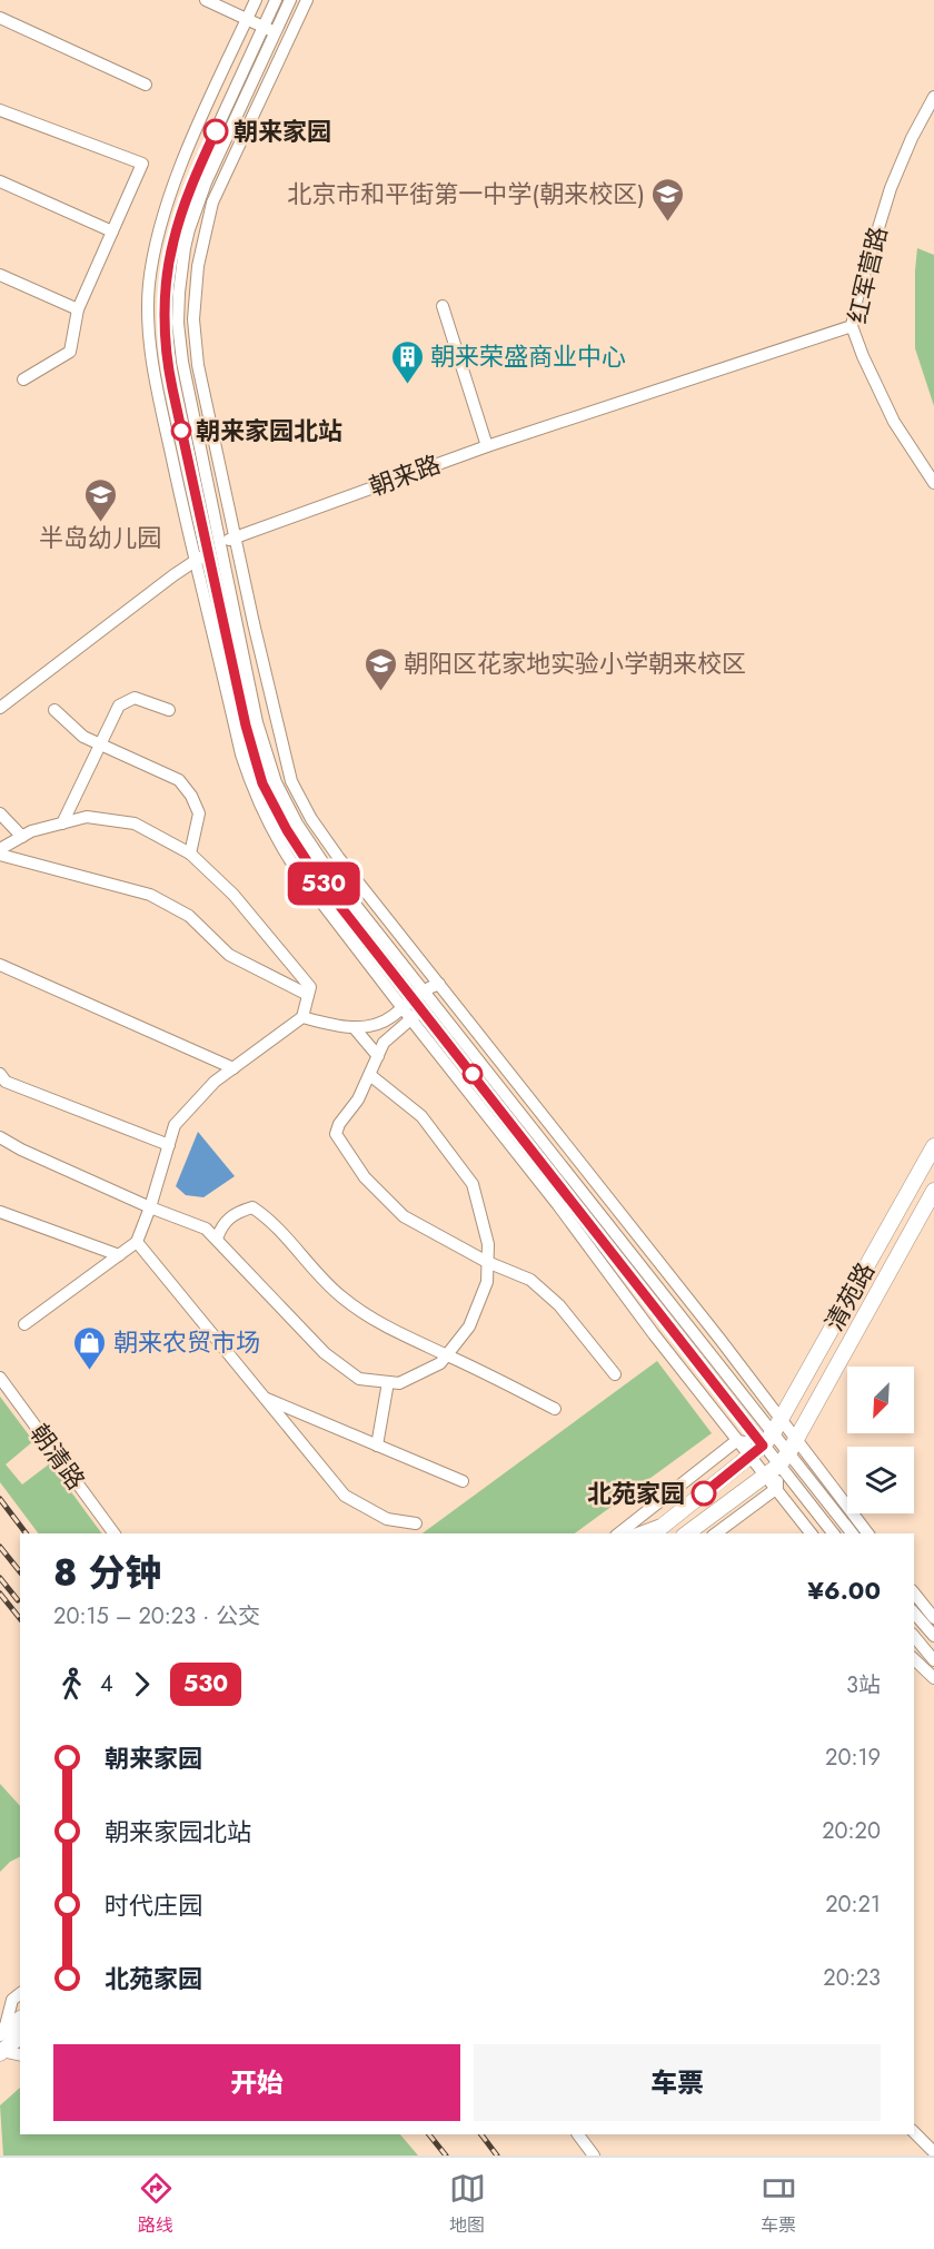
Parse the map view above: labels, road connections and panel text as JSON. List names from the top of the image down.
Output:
{
  "streets": {
    "main road": ["清苑路"],
    "street": ["红军营路", "朝来路", "朝清路"]
  },
  "crossings": [
    ["红军营路", "朝来路"]
  ],
  "places": {
    "other": ["朝来家园", "朝来家园北站", "北苑家园"],
    "school or university": ["北京市和平街第一中学(朝来校区)", "半岛幼儿园", "朝阳区花家地实验小学朝来校区"],
    "building": ["朝来荣盛商业中心"],
    "shop": ["朝来农贸市场"]
  },
  "lines": ["bus line 530"],
  "north": "bottom left",
  "page": {
    "on_map": "530",
    "heading": ["8 分钟", "20:15 – 20:23 · 公交", "¥6.00"],
    "legs": ["4", "530", "3站"],
    "list": [
      {
        "name": "朝来家园",
        "value": "20:19"
      },
      {
        "name": "朝来家园北站",
        "value": "20:20"
      },
      {
        "name": "时代庄园",
        "value": "20:21"
      },
      {
        "name": "北苑家园",
        "value": "20:23"
      }
    ],
    "buttons": ["开始", "车票"],
    "tabs": ["路线", "地图", "车票"]
  }
}
